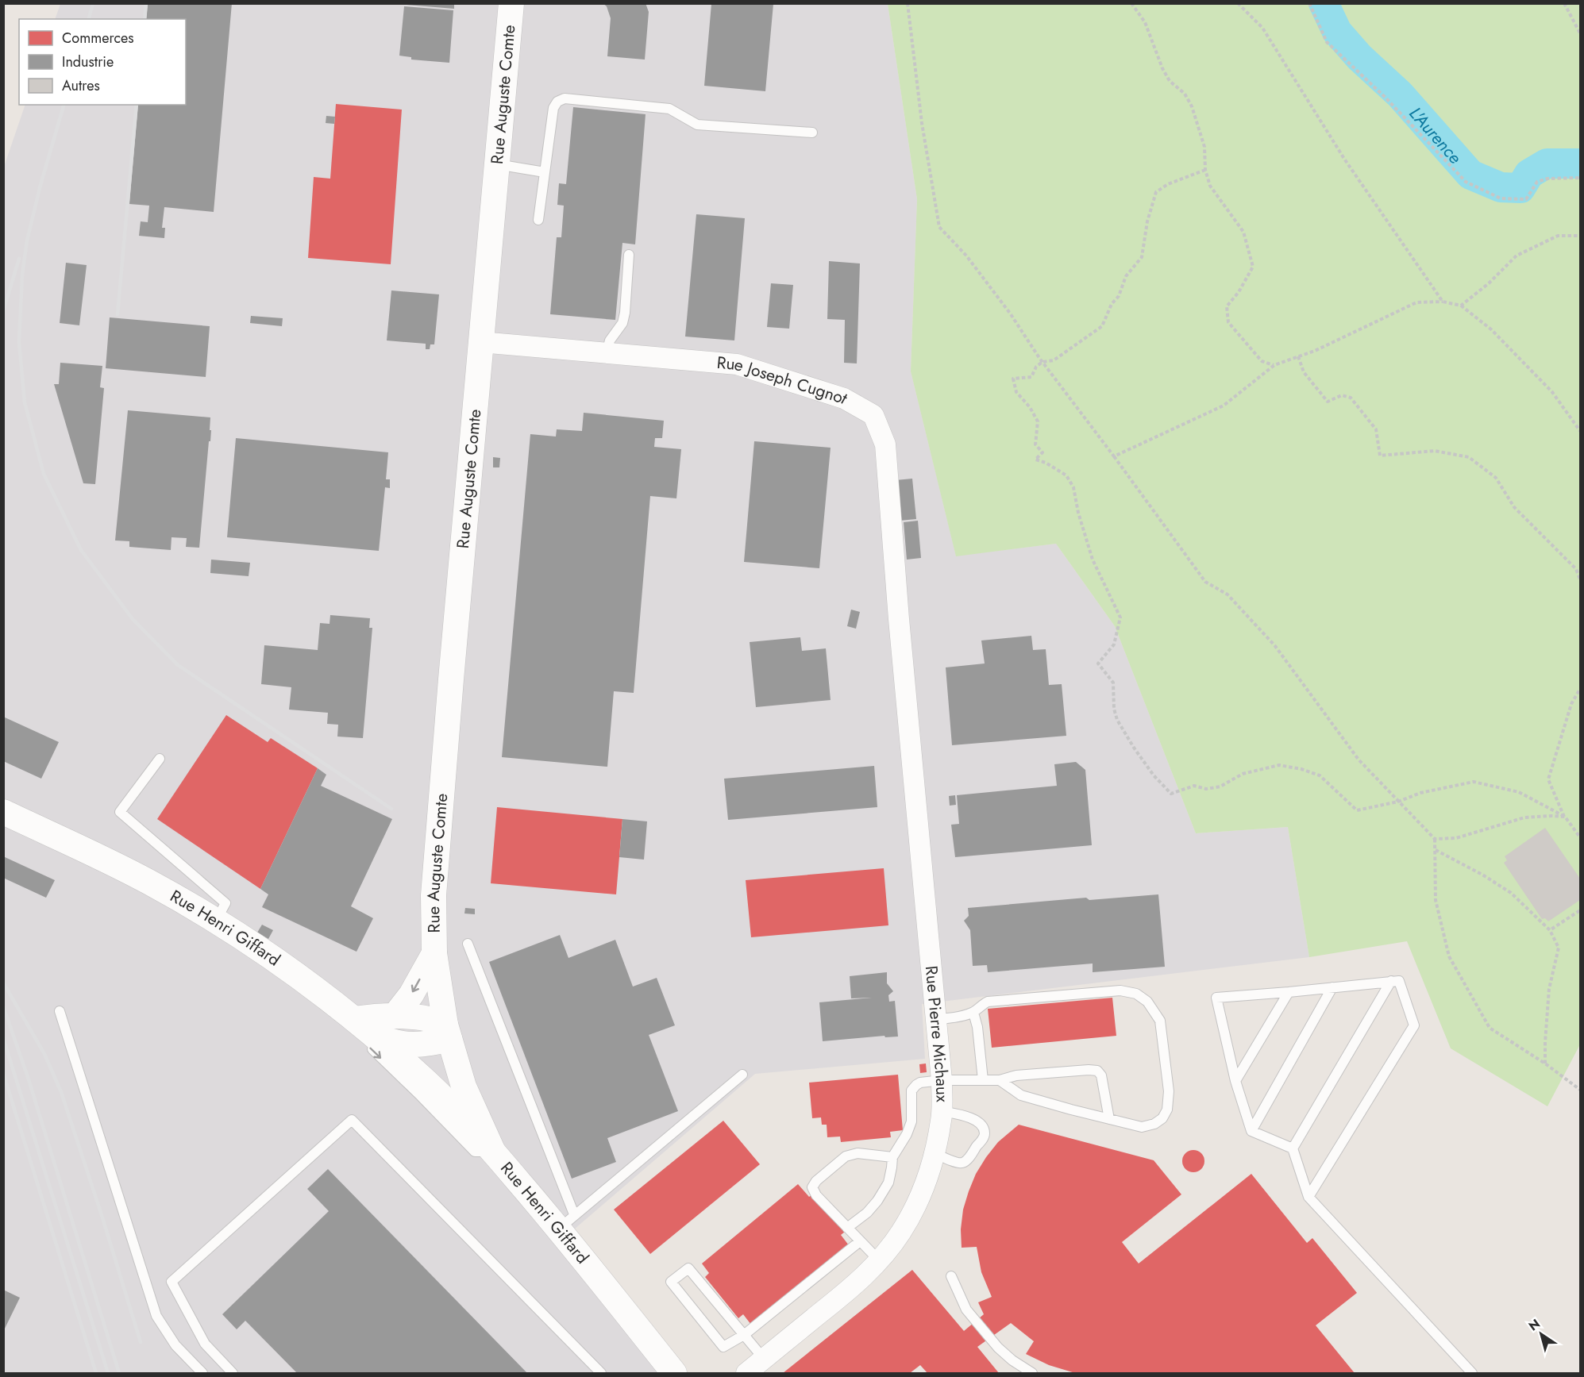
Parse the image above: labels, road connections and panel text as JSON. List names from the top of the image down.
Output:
{
  "streets": {
    "street": [
      "Rue Auguste Comte",
      "Rue Joseph Cugnot",
      "Rue Henri Giffard",
      "Rue Pierre Michaux"
    ]
  },
  "crossings": [
    ["Rue Auguste Comte", "Rue Joseph Cugnot"],
    ["Rue Auguste Comte", "Rue Henri Giffard"],
    ["Rue Joseph Cugnot", "Rue Pierre Michaux"]
  ],
  "water": ["L'Aurence"],
  "legend": ["Commerces", "Industrie", "Autres"],
  "north": "top left"
}
